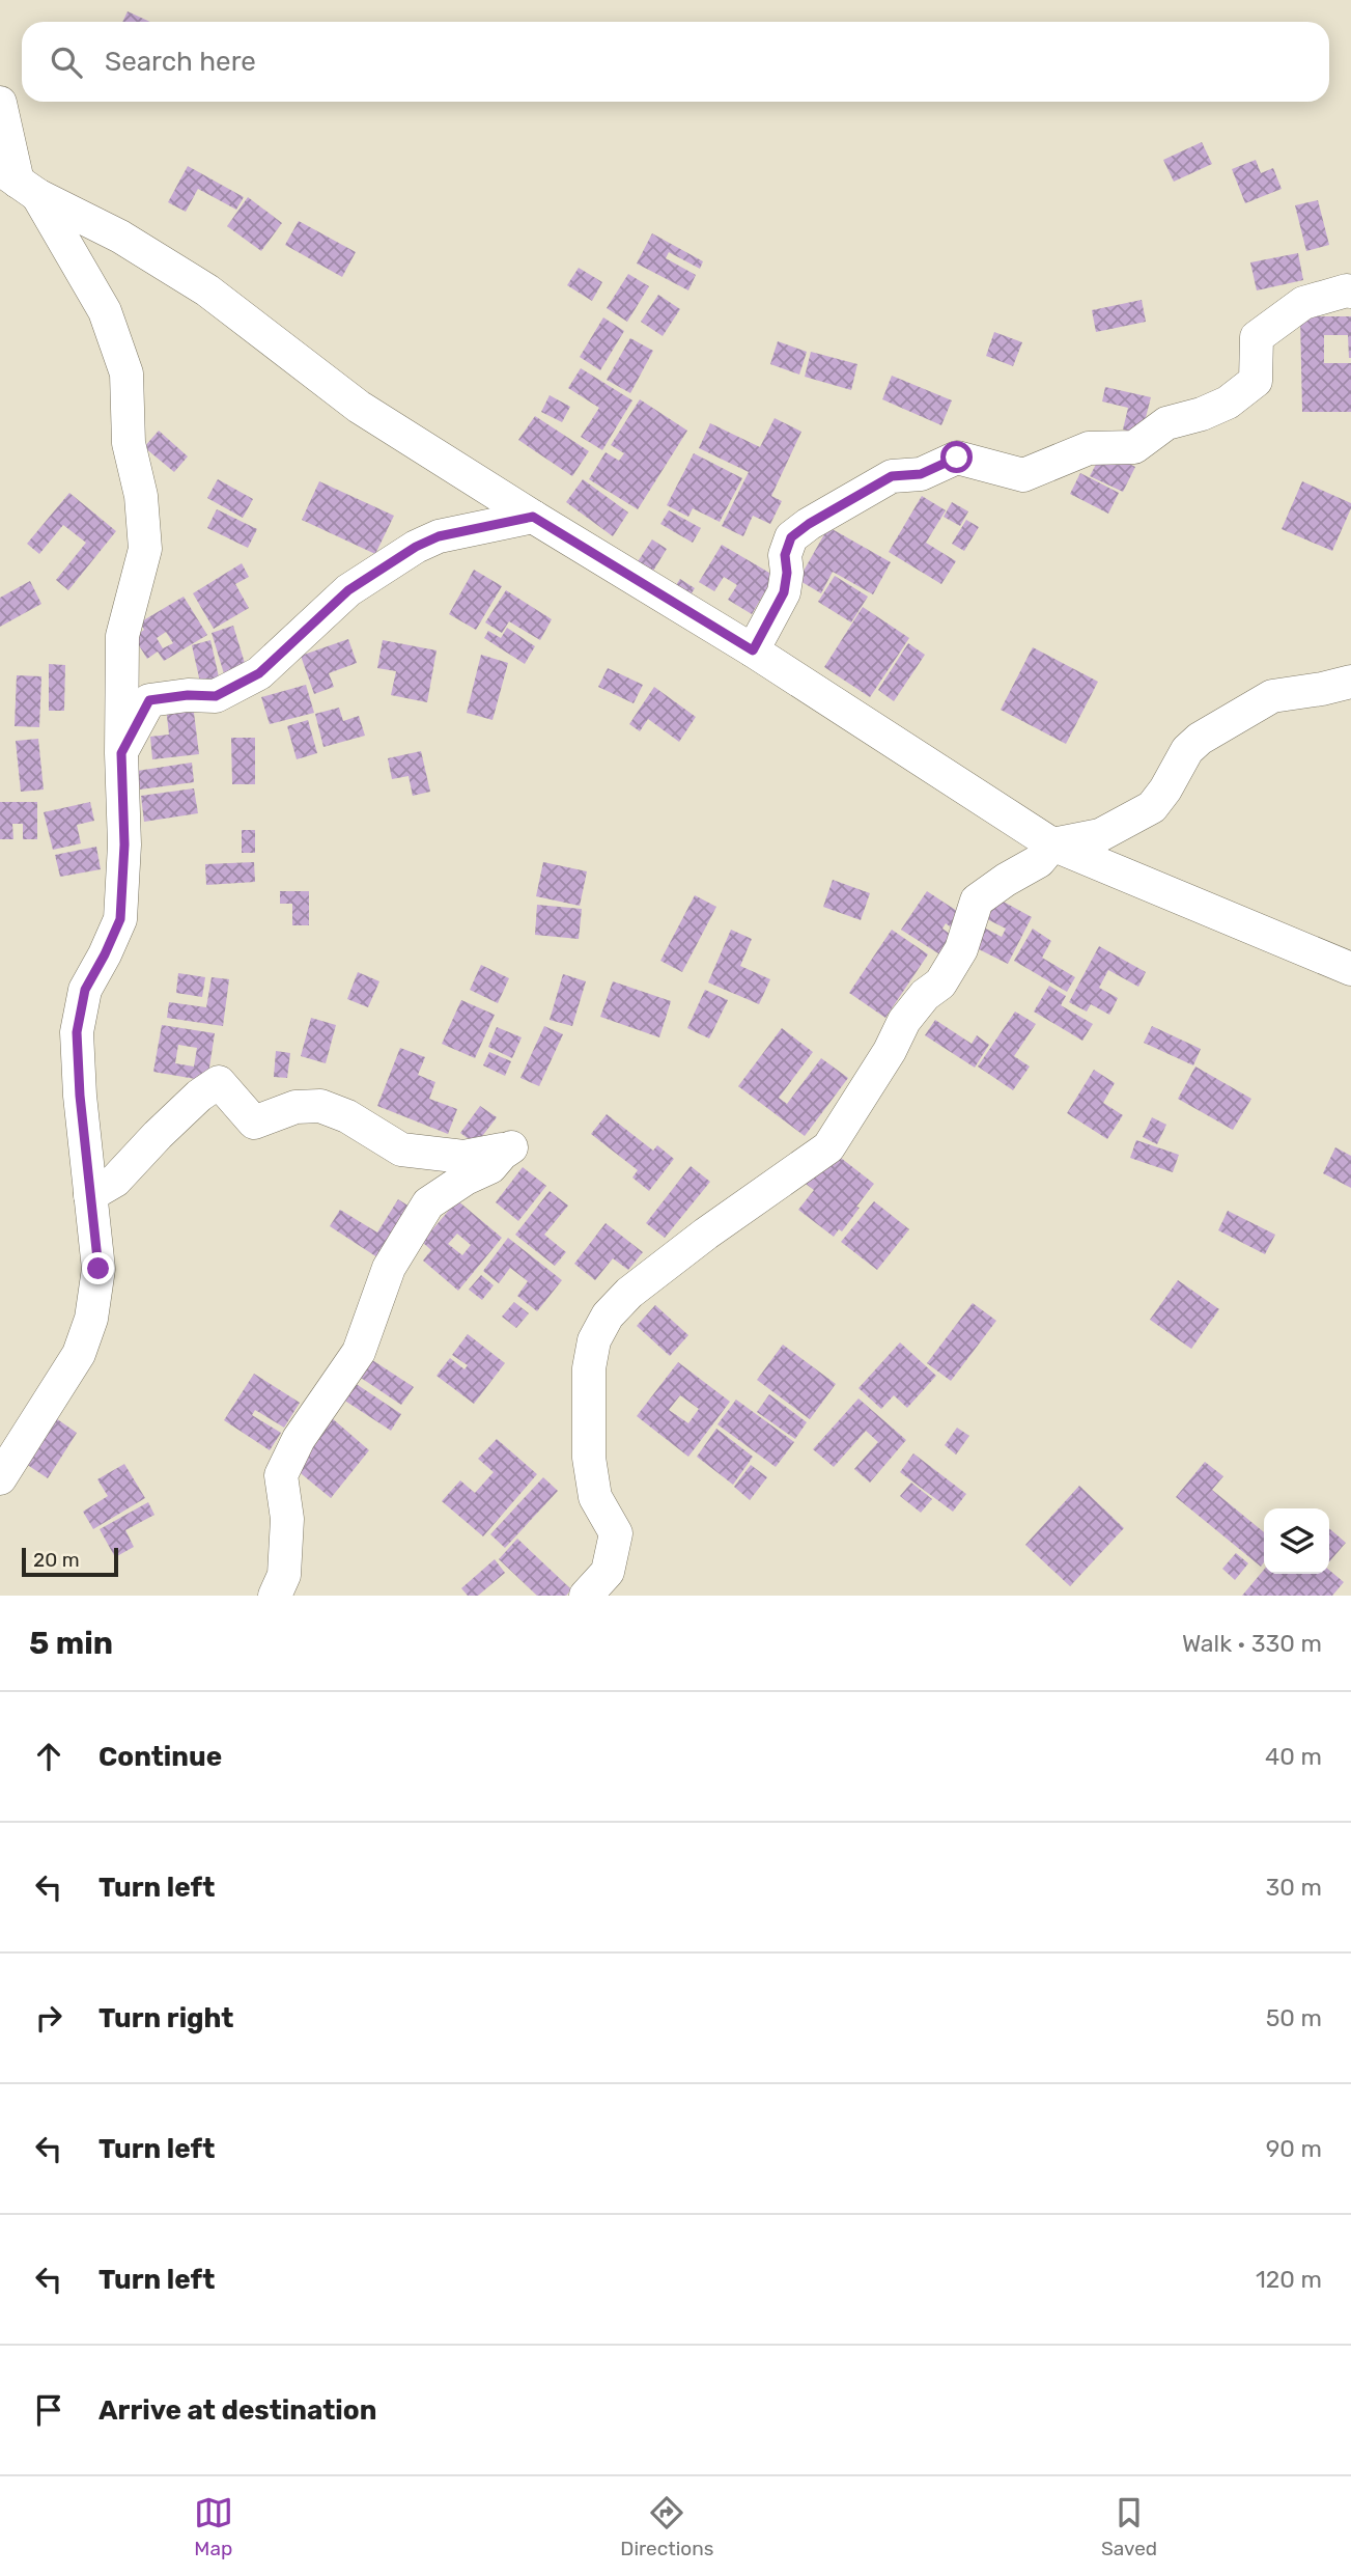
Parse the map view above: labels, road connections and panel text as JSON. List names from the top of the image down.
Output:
{
  "scale_bar": "20 m",
  "page": {
    "search": "Search here",
    "scale": "20 m",
    "heading": ["5 min", "Walk · 330 m"],
    "list": [
      ["Continue", "40 m"],
      ["Turn left", "30 m"],
      ["Turn right", "50 m"],
      ["Turn left", "90 m"],
      ["Turn left", "120 m"],
      "Arrive at destination"
    ],
    "nav": ["Map", "Directions", "Saved"]
  }
}
